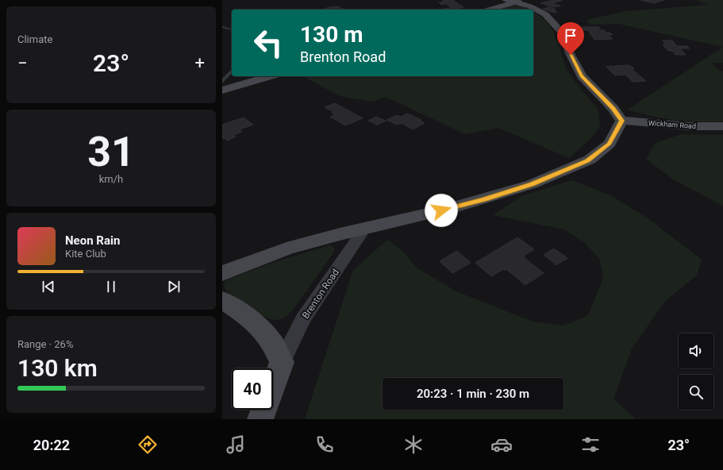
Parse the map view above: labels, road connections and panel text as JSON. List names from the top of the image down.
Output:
{
  "streets": {
    "street": ["Wickham Road", "Brenton Road"]
  },
  "page": {
    "tile": [
      "Climate",
      ["31", "km/h"],
      ["Range · 26%", "130 km"]
    ],
    "turn": ["130 m", "Brenton Road"],
    "heat": ["−", "23°", "+"],
    "song": ["Neon Rain", "Kite Club"],
    "limit": "40",
    "trip": "20:23 · 1 min · 230 m",
    "tabs": ["20:22", "23°"]
  }
}
